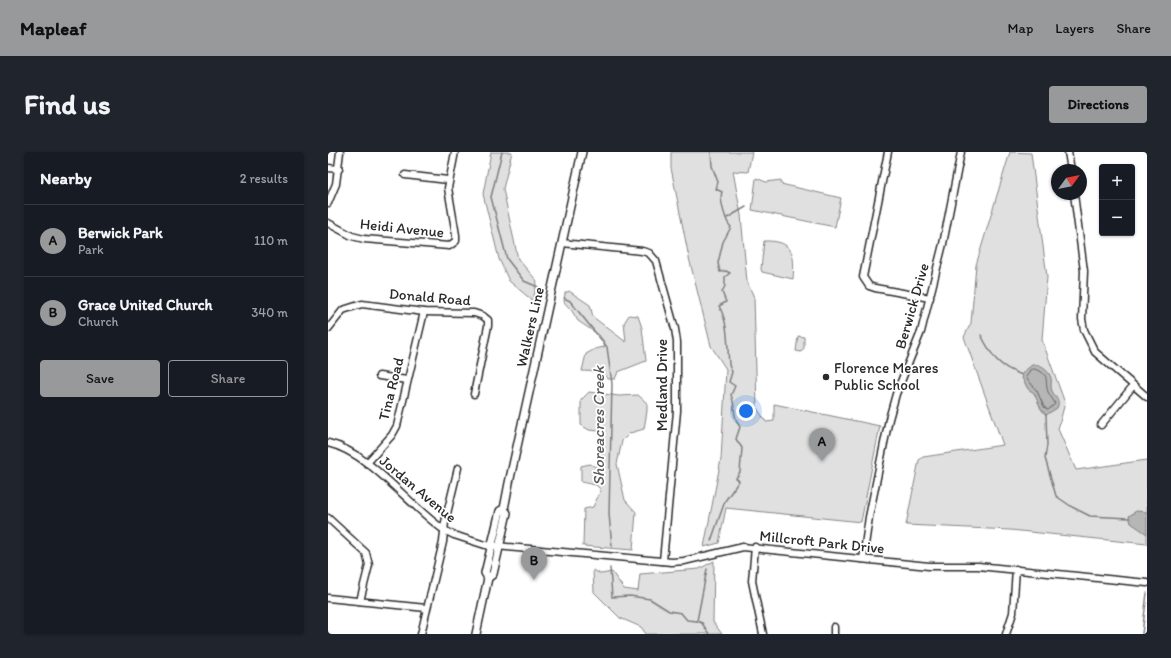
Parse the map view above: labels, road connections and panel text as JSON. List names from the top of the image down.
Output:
{
  "streets": {
    "main road": ["Walkers Line"],
    "street": [
      "Heidi Avenue",
      "Donald Road",
      "Berwick Drive",
      "Medland Drive",
      "Tina Road",
      "Jordan Avenue",
      "Millcroft Park Drive"
    ]
  },
  "crossings": [
    ["Donald Road", "Tina Road"],
    ["Berwick Drive", "Millcroft Park Drive"],
    ["Walkers Line", "Medland Drive"],
    ["Walkers Line", "Jordan Avenue"],
    ["Walkers Line", "Millcroft Park Drive"],
    ["Medland Drive", "Millcroft Park Drive"],
    ["Tina Road", "Jordan Avenue"],
    ["Jordan Avenue", "Millcroft Park Drive"]
  ],
  "water": ["Shoreacres Creek"],
  "places": ["Florence Meares Public School"],
  "north": "top right",
  "page": {
    "header": "Mapleaf",
    "nav": ["Map", "Layers", "Share"],
    "buttons": [
      "Directions",
      ["Save", "Share"]
    ],
    "title": "Find us",
    "heading": ["Nearby", "2 results"],
    "map_buttons": ["+", "−"],
    "list": [
      {
        "mark": "A",
        "name": "Berwick Park",
        "note": "Park",
        "value": "110 m"
      },
      {
        "mark": "B",
        "name": "Grace United Church",
        "note": "Church",
        "value": "340 m"
      }
    ],
    "pins": ["A", "B"]
  }
}
